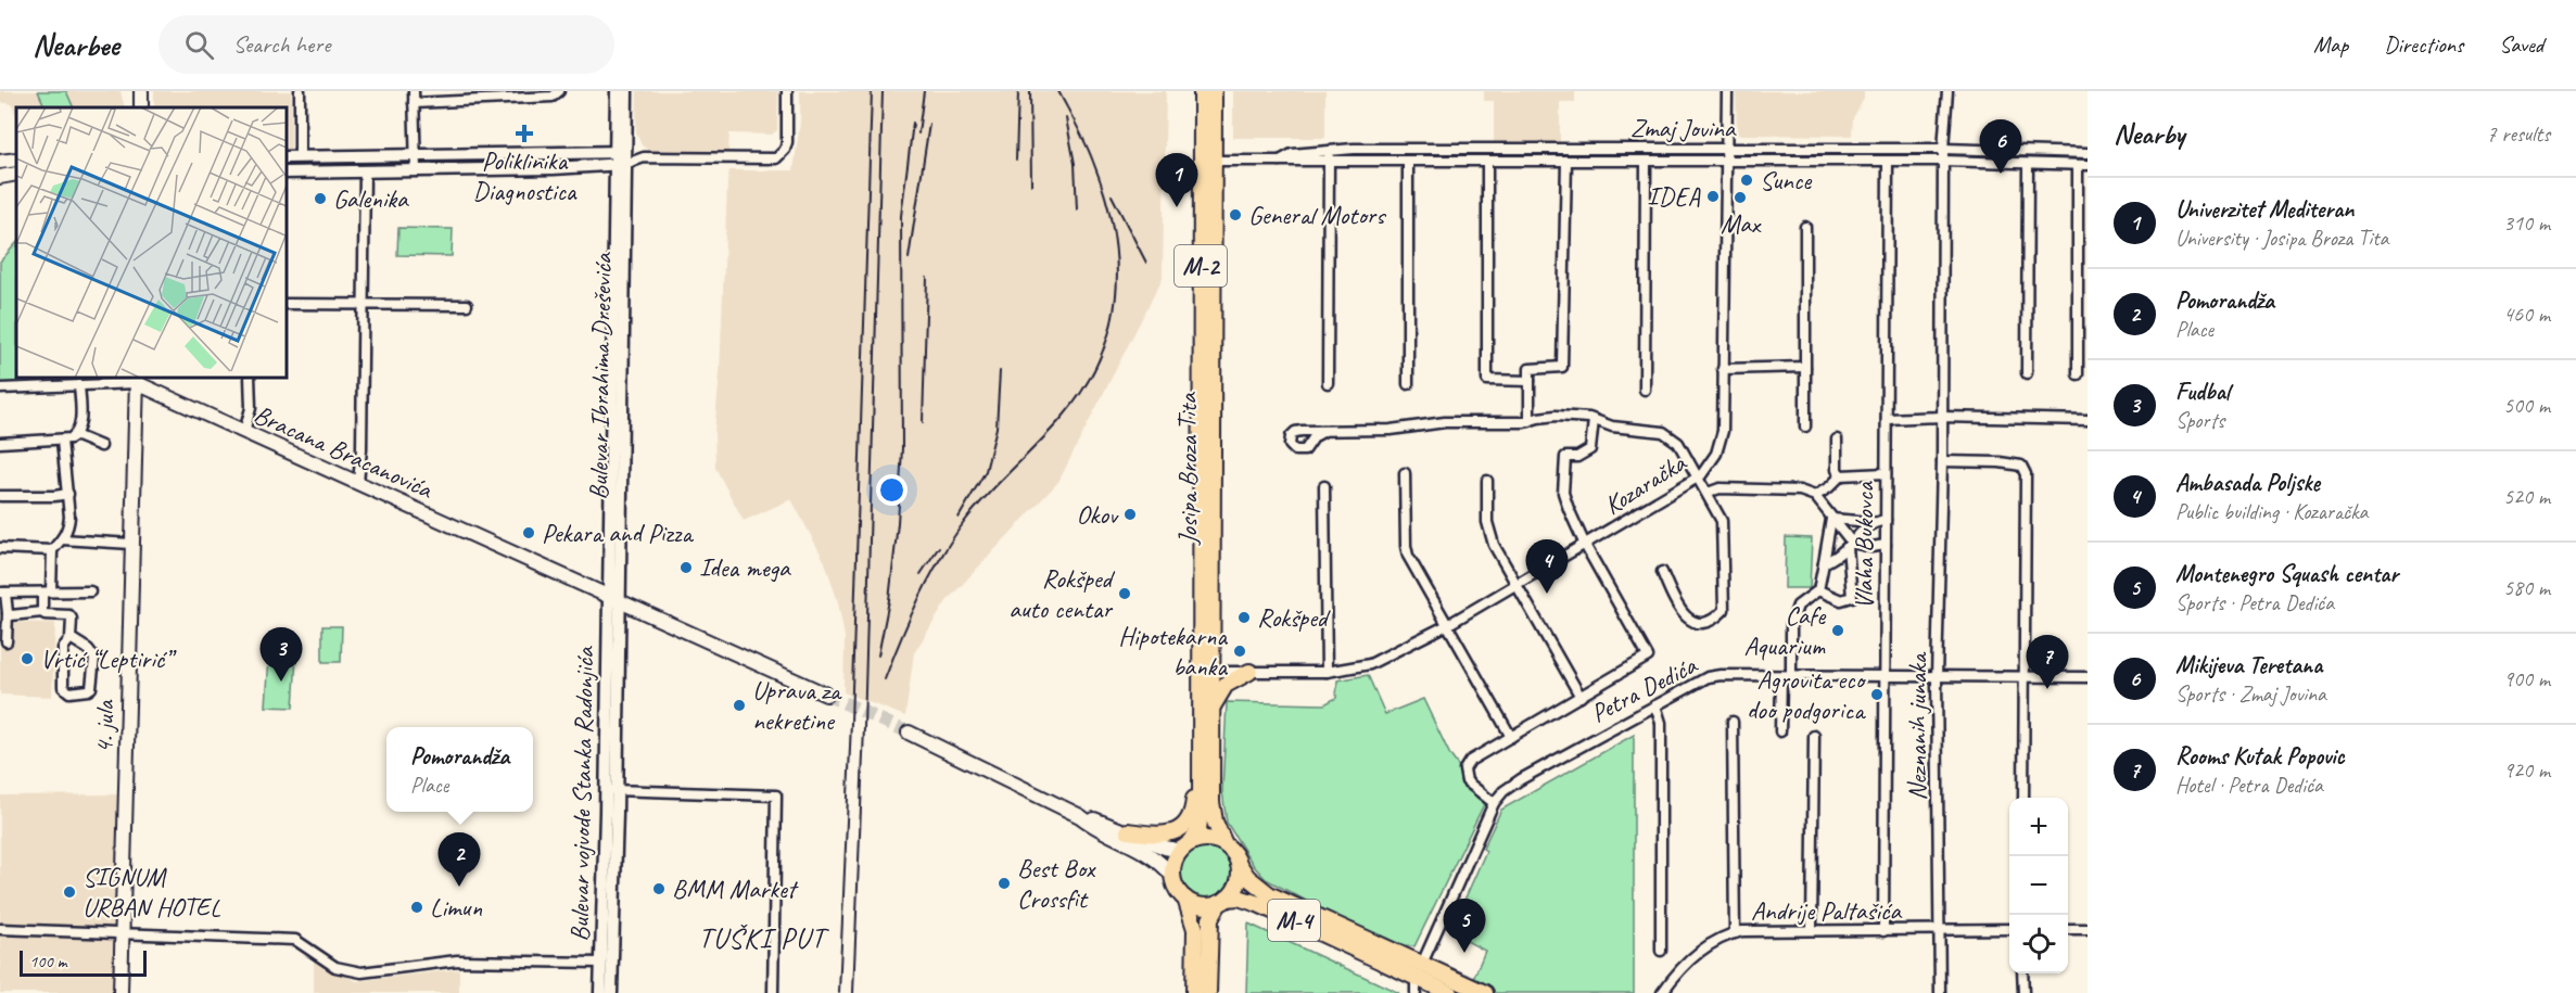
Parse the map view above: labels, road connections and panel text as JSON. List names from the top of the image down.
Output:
{
  "streets": {
    "main road": [
      "M-2",
      "Bracana Bracanovića",
      "Josipa Broza Tita",
      "4. jula",
      "M-4"
    ],
    "street": [
      "Zmaj Jovina",
      "Bulevar Ibrahima Dreševića",
      "Kozaračka",
      "Vlaha Bukovca",
      "Petra Dedića",
      "Neznanih junaka",
      "Bulevar vojvode Stanka Radonjića",
      "Andrije Paltašića"
    ]
  },
  "crossings": [
    ["Zmaj Jovina", "Josipa Broza Tita"],
    ["Zmaj Jovina", "Kozaračka"],
    ["Zmaj Jovina", "Vlaha Bukovca"],
    ["Zmaj Jovina", "Neznanih junaka"],
    ["M-2", "Josipa Broza Tita"],
    ["M-2", "M-4"],
    ["Bulevar Ibrahima Dreševića", "Bracana Bracanovića"],
    ["Bulevar Ibrahima Dreševića", "Bulevar vojvode Stanka Radonjića"],
    ["Bracana Bracanovića", "4. jula"],
    ["Bracana Bracanovića", "Bulevar vojvode Stanka Radonjića"],
    ["Josipa Broza Tita", "Kozaračka"],
    ["Josipa Broza Tita", "M-4"],
    ["Vlaha Bukovca", "Petra Dedića"],
    ["Vlaha Bukovca", "Andrije Paltašića"],
    ["Petra Dedića", "Neznanih junaka"],
    ["Petra Dedića", "M-4"],
    ["Neznanih junaka", "Andrije Paltašića"]
  ],
  "districts": ["TUŠKI PUT"],
  "places": {
    "health": ["Poliklinika Diagnostica"],
    "other": [
      "Sunce",
      "IDEA",
      "Max",
      "Galenika",
      "General Motors",
      "Okov",
      "Pekara and Pizza",
      "Idea mega",
      "Rokšped auto centar",
      "Rokšped",
      "Cafe Aquarium",
      "Hipotekarna banka",
      "Vrtić “Leptirić”",
      "Agrovita eco doo podgorica",
      "Uprava za nekretine",
      "Best Box Crossfit",
      "BMM Market",
      "SIGNUM URBAN HOTEL",
      "Limun"
    ]
  },
  "scale_bar": "100 m",
  "page": {
    "header": "Nearbee",
    "search": "Search here",
    "nav": ["Map", "Directions", "Saved"],
    "heading": ["Nearby", "7 results"],
    "pins": [
      "6",
      "1",
      "4",
      "3",
      "7",
      "2",
      "5"
    ],
    "list": [
      {
        "mark": "1",
        "name": "Univerzitet Mediteran",
        "note": "University · Josipa Broza Tita",
        "value": "310 m"
      },
      {
        "mark": "2",
        "name": "Pomorandža",
        "note": "Place",
        "value": "460 m"
      },
      {
        "mark": "3",
        "name": "Fudbal",
        "note": "Sports",
        "value": "500 m"
      },
      {
        "mark": "4",
        "name": "Ambasada Poljske",
        "note": "Public building · Kozaračka",
        "value": "520 m"
      },
      {
        "mark": "5",
        "name": "Montenegro Squash centar",
        "note": "Sports · Petra Dedića",
        "value": "580 m"
      },
      {
        "mark": "6",
        "name": "Mikijeva Teretana",
        "note": "Sports · Zmaj Jovina",
        "value": "900 m"
      },
      {
        "mark": "7",
        "name": "Rooms Kutak Popovic",
        "note": "Hotel · Petra Dedića",
        "value": "920 m"
      }
    ],
    "popup": ["Pomorandža", "Place"],
    "map_buttons": ["+", "−"],
    "scale": "100 m"
  }
}
